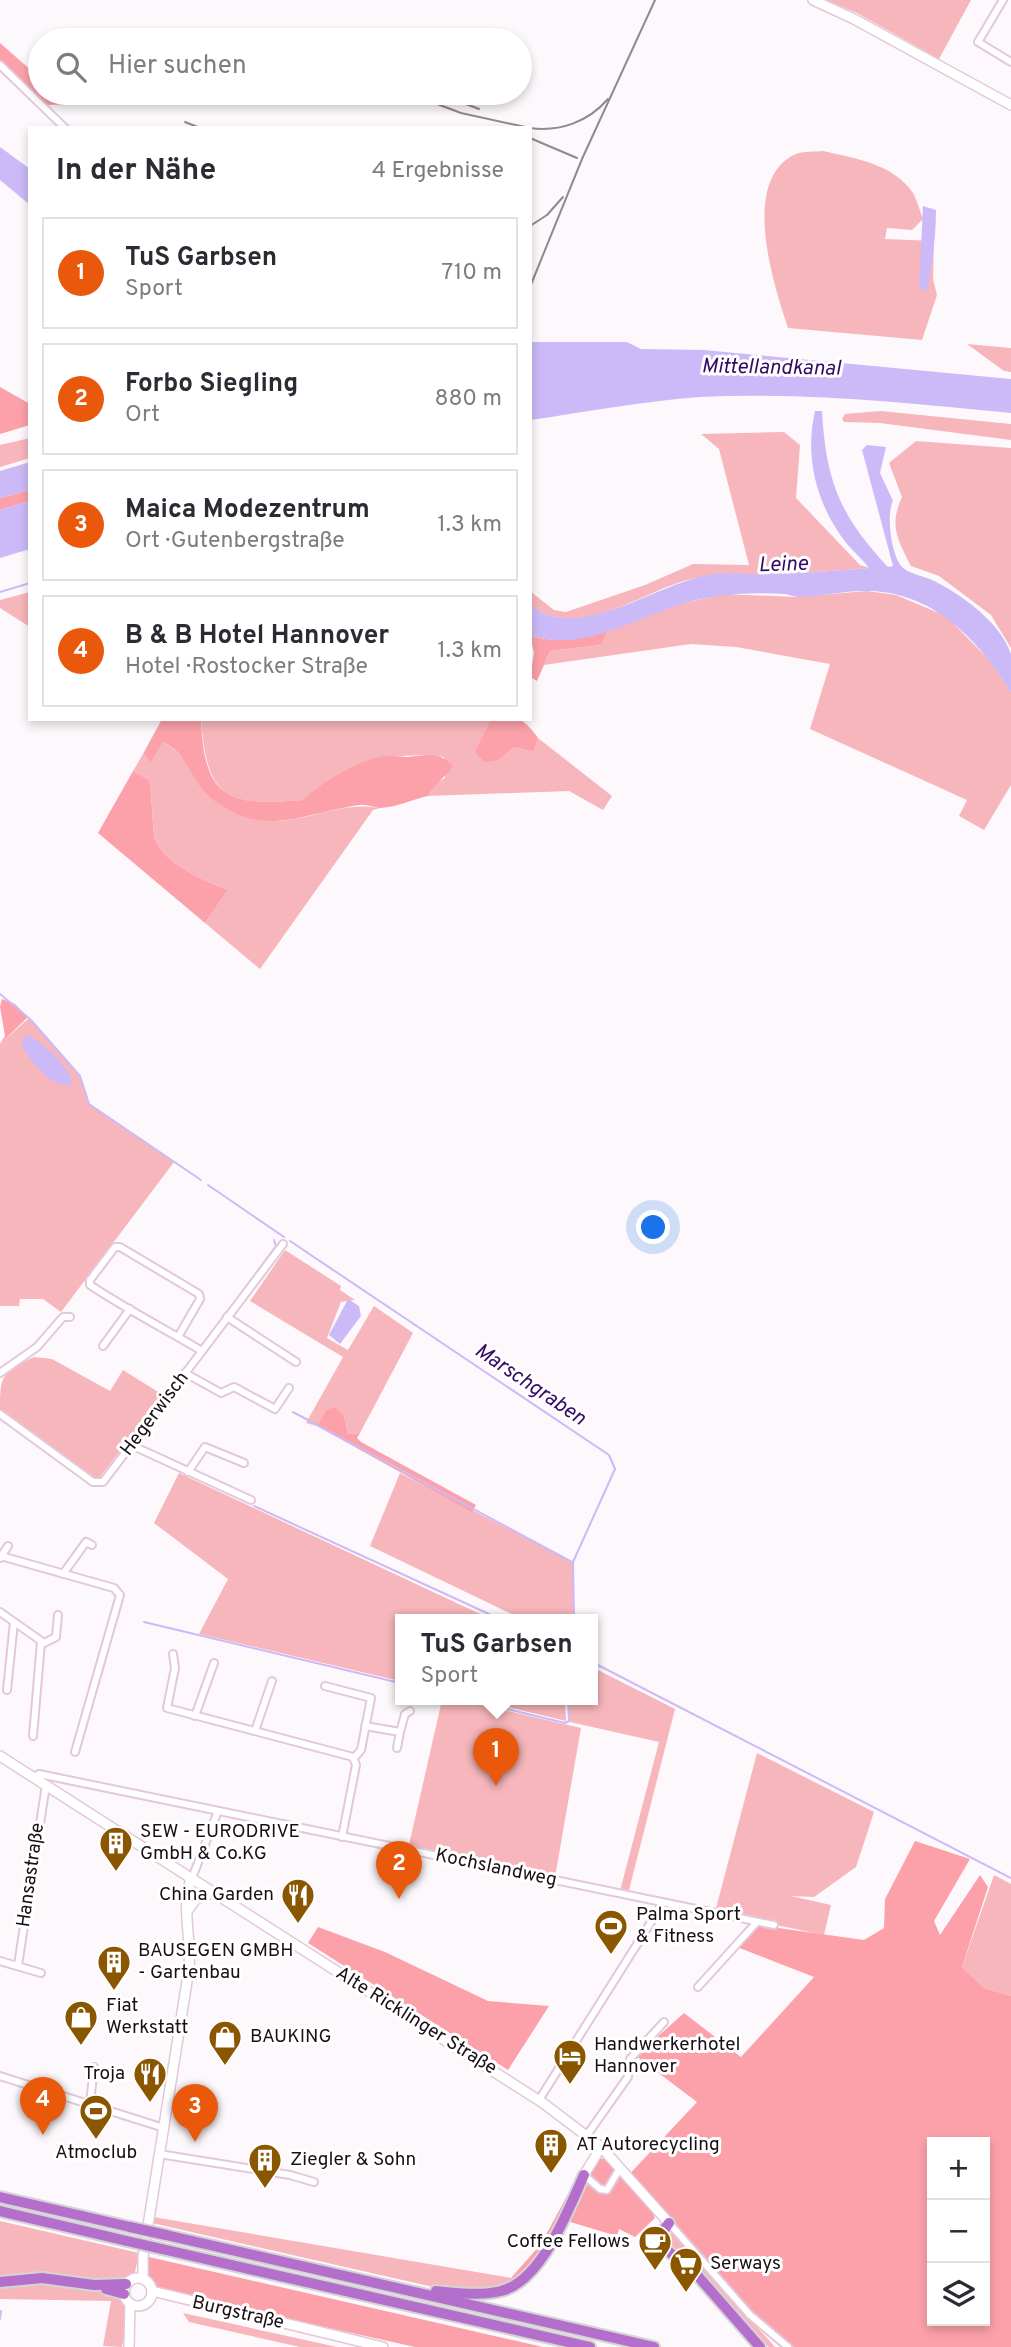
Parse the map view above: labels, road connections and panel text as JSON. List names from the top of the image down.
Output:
{
  "streets": {
    "street": [
      "Hegerwisch",
      "Kochslandweg",
      "Hansastraße",
      "Alte Ricklinger Straße",
      "Burgstraße"
    ]
  },
  "crossings": [
    ["Kochslandweg", "Alte Ricklinger Straße"],
    ["Hansastraße", "Alte Ricklinger Straße"]
  ],
  "water": ["Mittellandkanal", "Leine", "Marschgraben"],
  "places": {
    "building": [
      "SEW - EURODRIVE GmbH & Co.KG",
      "BAUSEGEN GMBH - Gartenbau",
      "AT Autorecycling",
      "Ziegler & Sohn"
    ],
    "restaurant": ["China Garden", "Troja"],
    "sports": ["Palma Sport & Fitness", "Atmoclub"],
    "shop": ["Fiat Werkstatt", "BAUKING"],
    "hotel": ["Handwerkerhotel Hannover"],
    "cafe": ["Coffee Fellows"],
    "supermarket": ["Serways"]
  },
  "page": {
    "search": "Hier suchen",
    "heading": ["In der Nähe", "4 Ergebnisse"],
    "list": [
      {
        "mark": "1",
        "name": "TuS Garbsen",
        "note": "Sport",
        "value": "710 m"
      },
      {
        "mark": "2",
        "name": "Forbo Siegling",
        "note": "Ort",
        "value": "880 m"
      },
      {
        "mark": "3",
        "name": "Maica Modezentrum",
        "note": "Ort · Gutenbergstraße",
        "value": "1.3 km"
      },
      {
        "mark": "4",
        "name": "B & B Hotel Hannover",
        "note": "Hotel · Rostocker Straße",
        "value": "1.3 km"
      }
    ],
    "popup": ["TuS Garbsen", "Sport"],
    "pins": [
      "1",
      "2",
      "4",
      "3"
    ],
    "map_buttons": ["+", "−"]
  }
}
